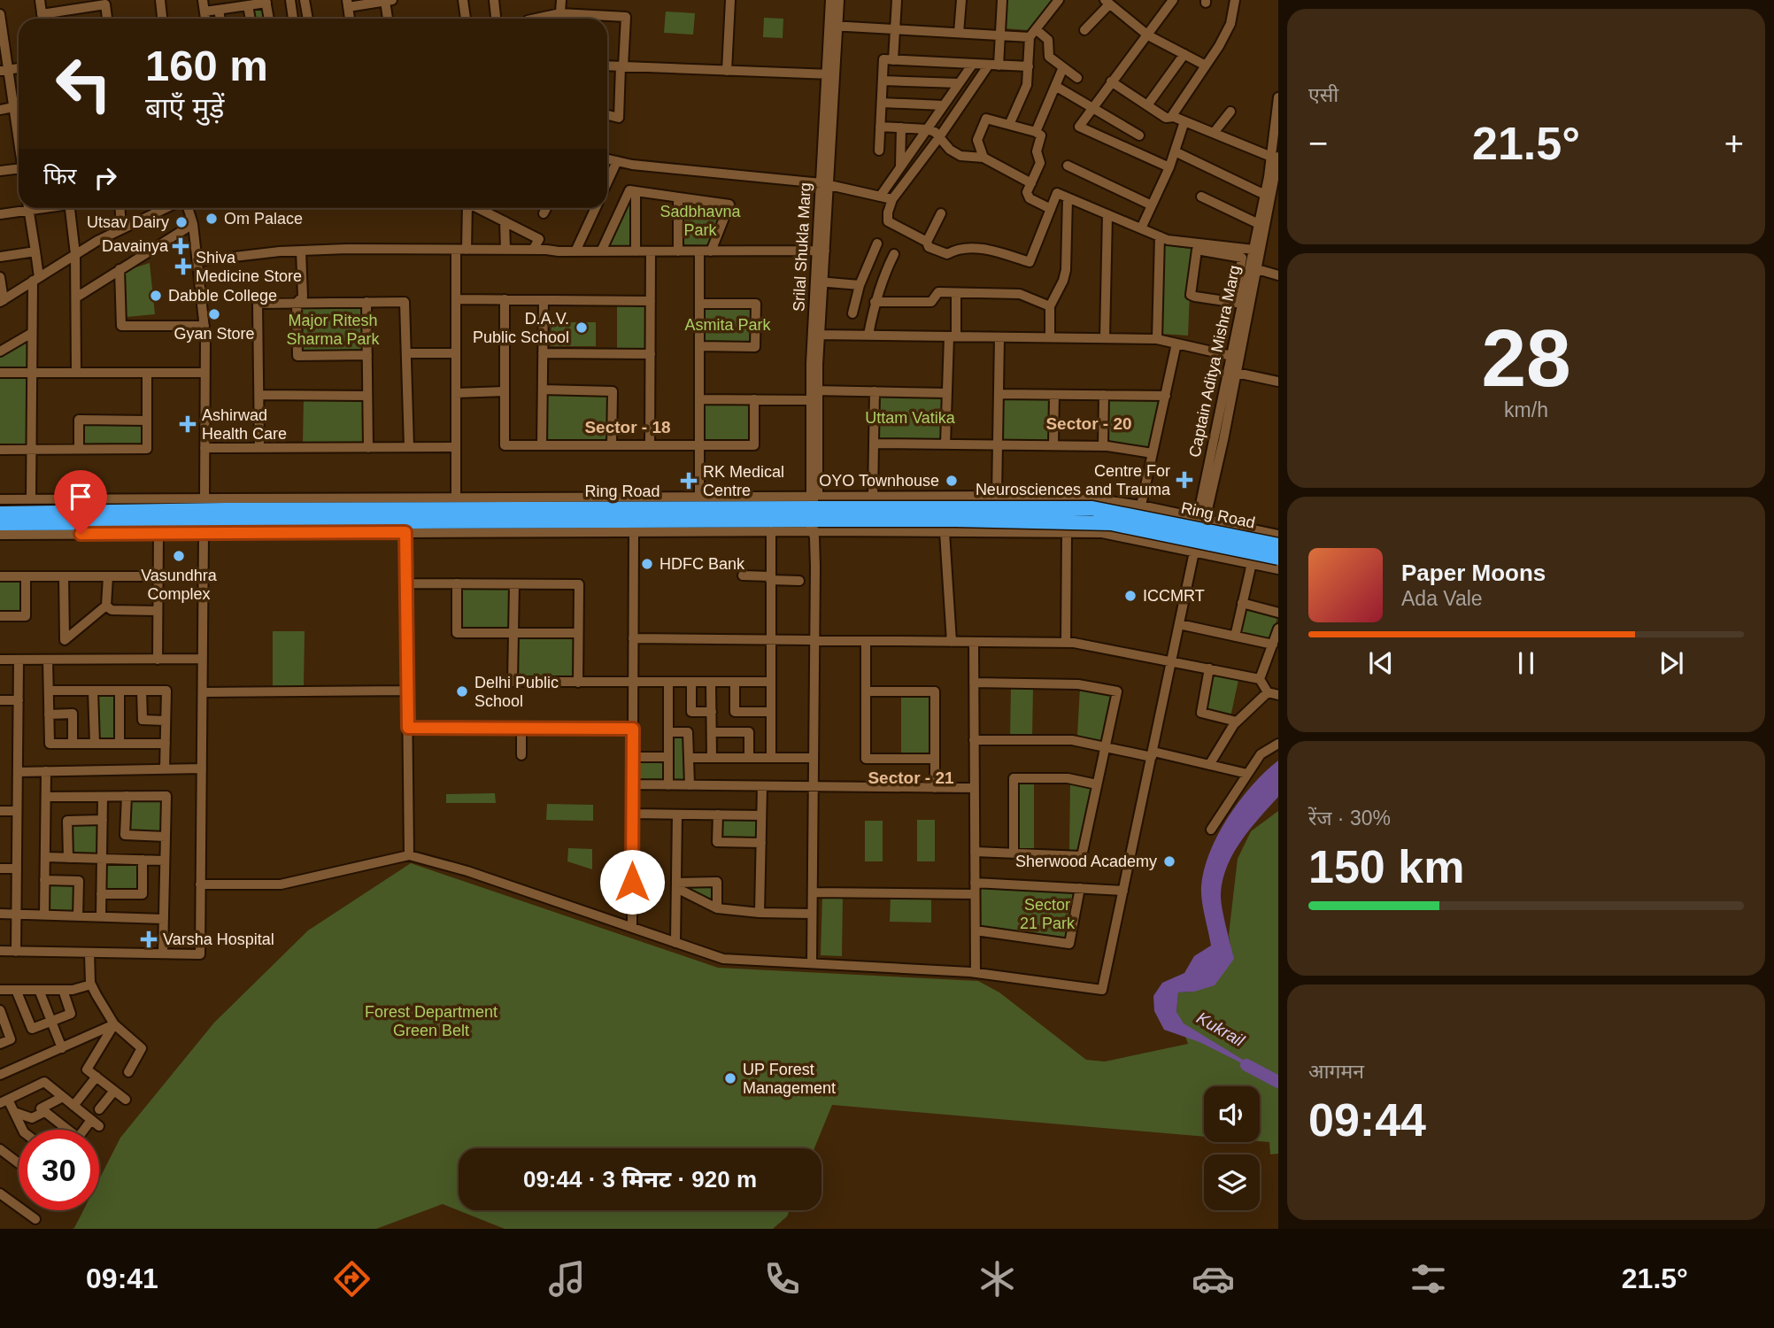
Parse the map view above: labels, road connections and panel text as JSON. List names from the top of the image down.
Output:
{
  "streets": {
    "highway": ["Ring Road"],
    "street": ["Srilal Shukla Marg", "Captain Aditya Mishra Marg"]
  },
  "crossings": [
    ["Srilal Shukla Marg", "Ring Road"],
    ["Captain Aditya Mishra Marg", "Ring Road"]
  ],
  "districts": ["Sector - 20", "Sector - 18", "Sector - 21"],
  "water": ["Kukrail"],
  "parks": [
    "Sadbhavna Park",
    "Major Ritesh Sharma Park",
    "Asmita Park",
    "Uttam Vatika",
    "Sector 21 Park",
    "Forest Department Green Belt"
  ],
  "places": {
    "other": [
      "Om Palace",
      "Utsav Dairy",
      "Dabble College",
      "Gyan Store",
      "D.A.V. Public School",
      "OYO Townhouse",
      "Vasundhra Complex",
      "HDFC Bank",
      "ICCMRT",
      "Delhi Public School",
      "Sherwood Academy",
      "UP Forest Management"
    ],
    "health": [
      "Davainya",
      "Shiva Medicine Store",
      "Ashirwad Health Care",
      "Centre For Neurosciences and Trauma",
      "RK Medical Centre",
      "Varsha Hospital"
    ]
  },
  "page": {
    "tile": [
      "एसी",
      ["28", "km/h"],
      ["रेंज · 30%", "150 km"],
      ["आगमन", "09:44"]
    ],
    "turn": ["160 m", "बाएँ मुड़ें"],
    "heat": ["−", "21.5°", "+"],
    "then": "फिर",
    "song": ["Paper Moons", "Ada Vale"],
    "limit": "30",
    "trip": "09:44 · 3 मिनट · 920 m",
    "tabs": ["09:41", "21.5°"]
  }
}
